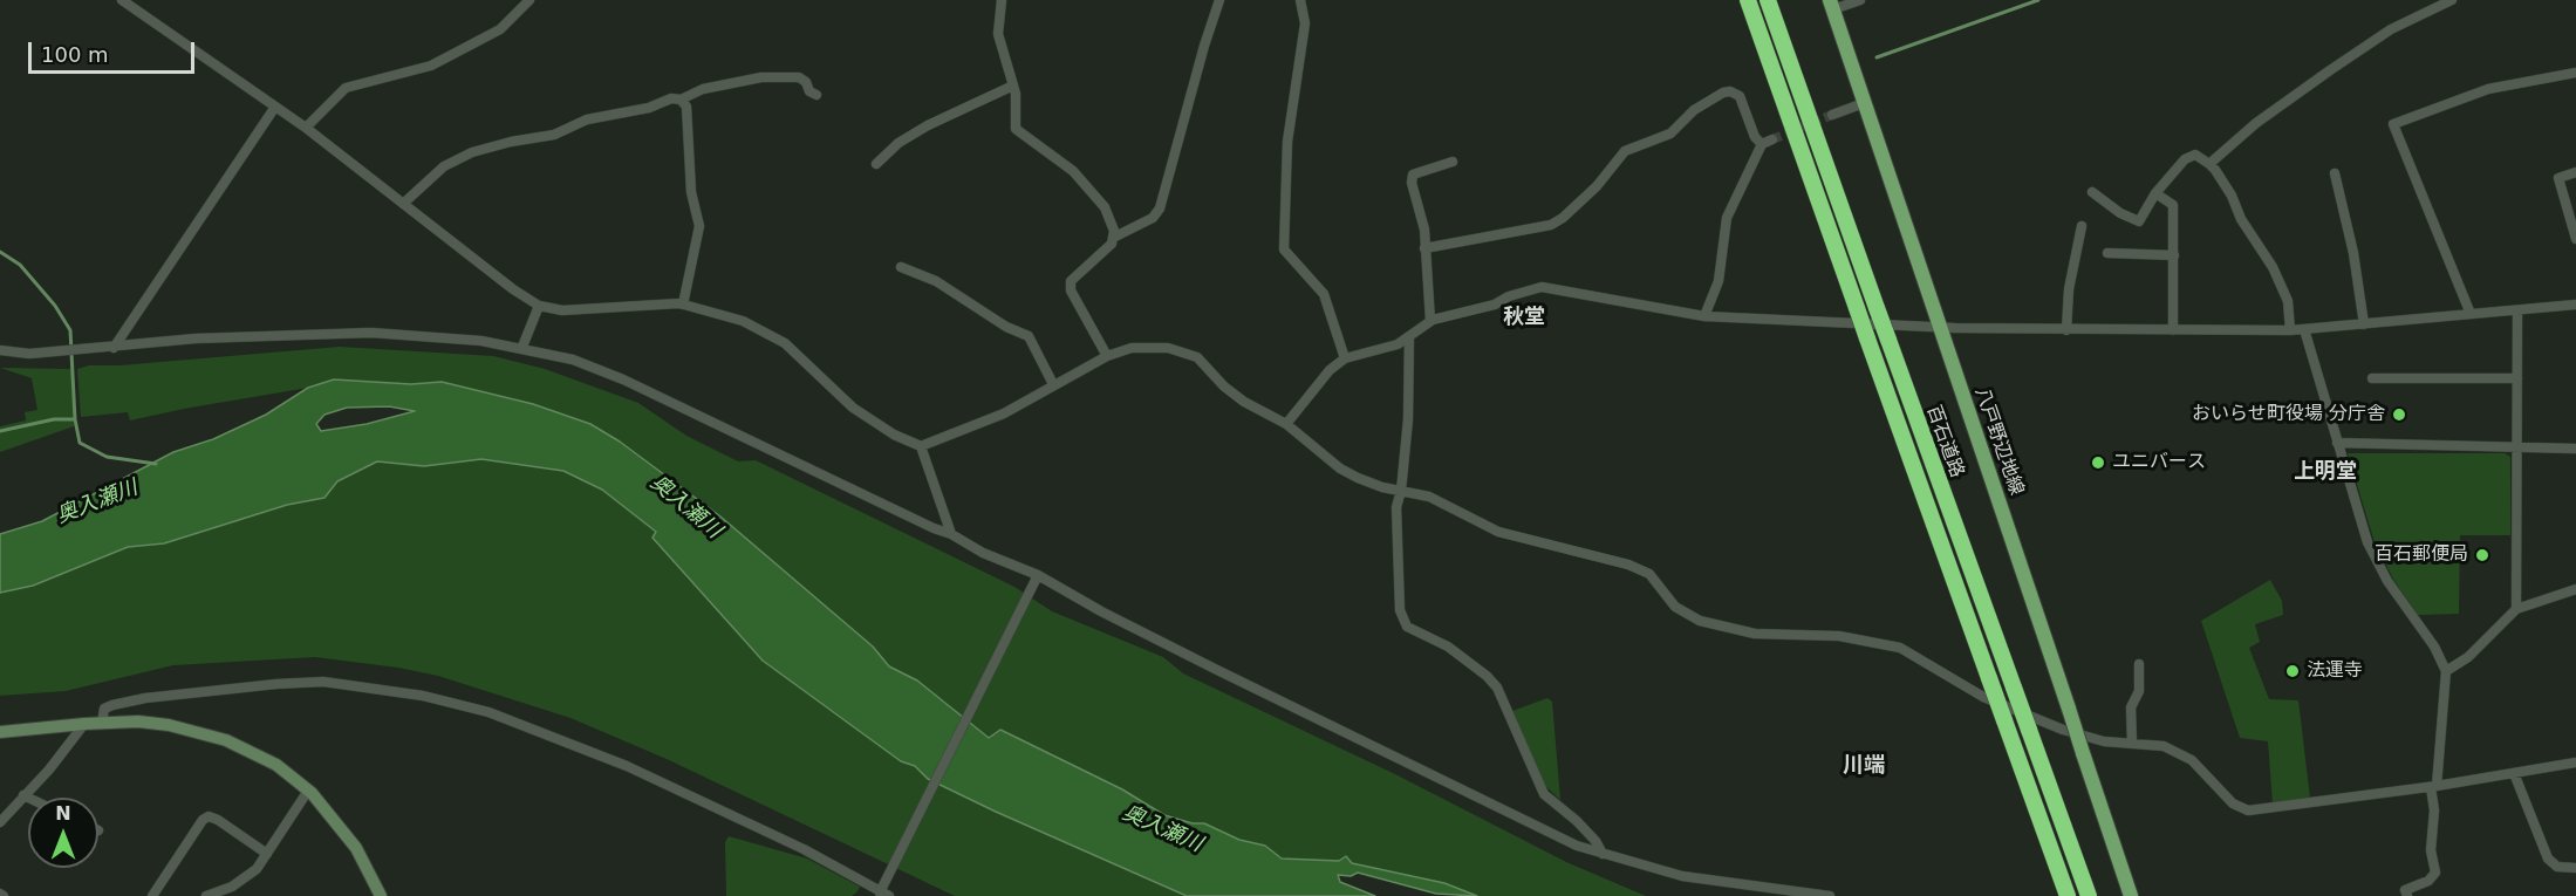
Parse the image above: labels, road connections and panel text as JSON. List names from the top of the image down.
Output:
{
  "streets": {
    "highway": ["百石道路"],
    "main road": ["八戸野辺地線"]
  },
  "districts": ["秋堂", "上明堂", "川端"],
  "water": ["奥入瀬川"],
  "places": [
    "おいらせ町役場 分庁舎",
    "ユニバース",
    "百石郵便局",
    "法運寺"
  ],
  "scale_bar": "100 m",
  "north": "top"
}
